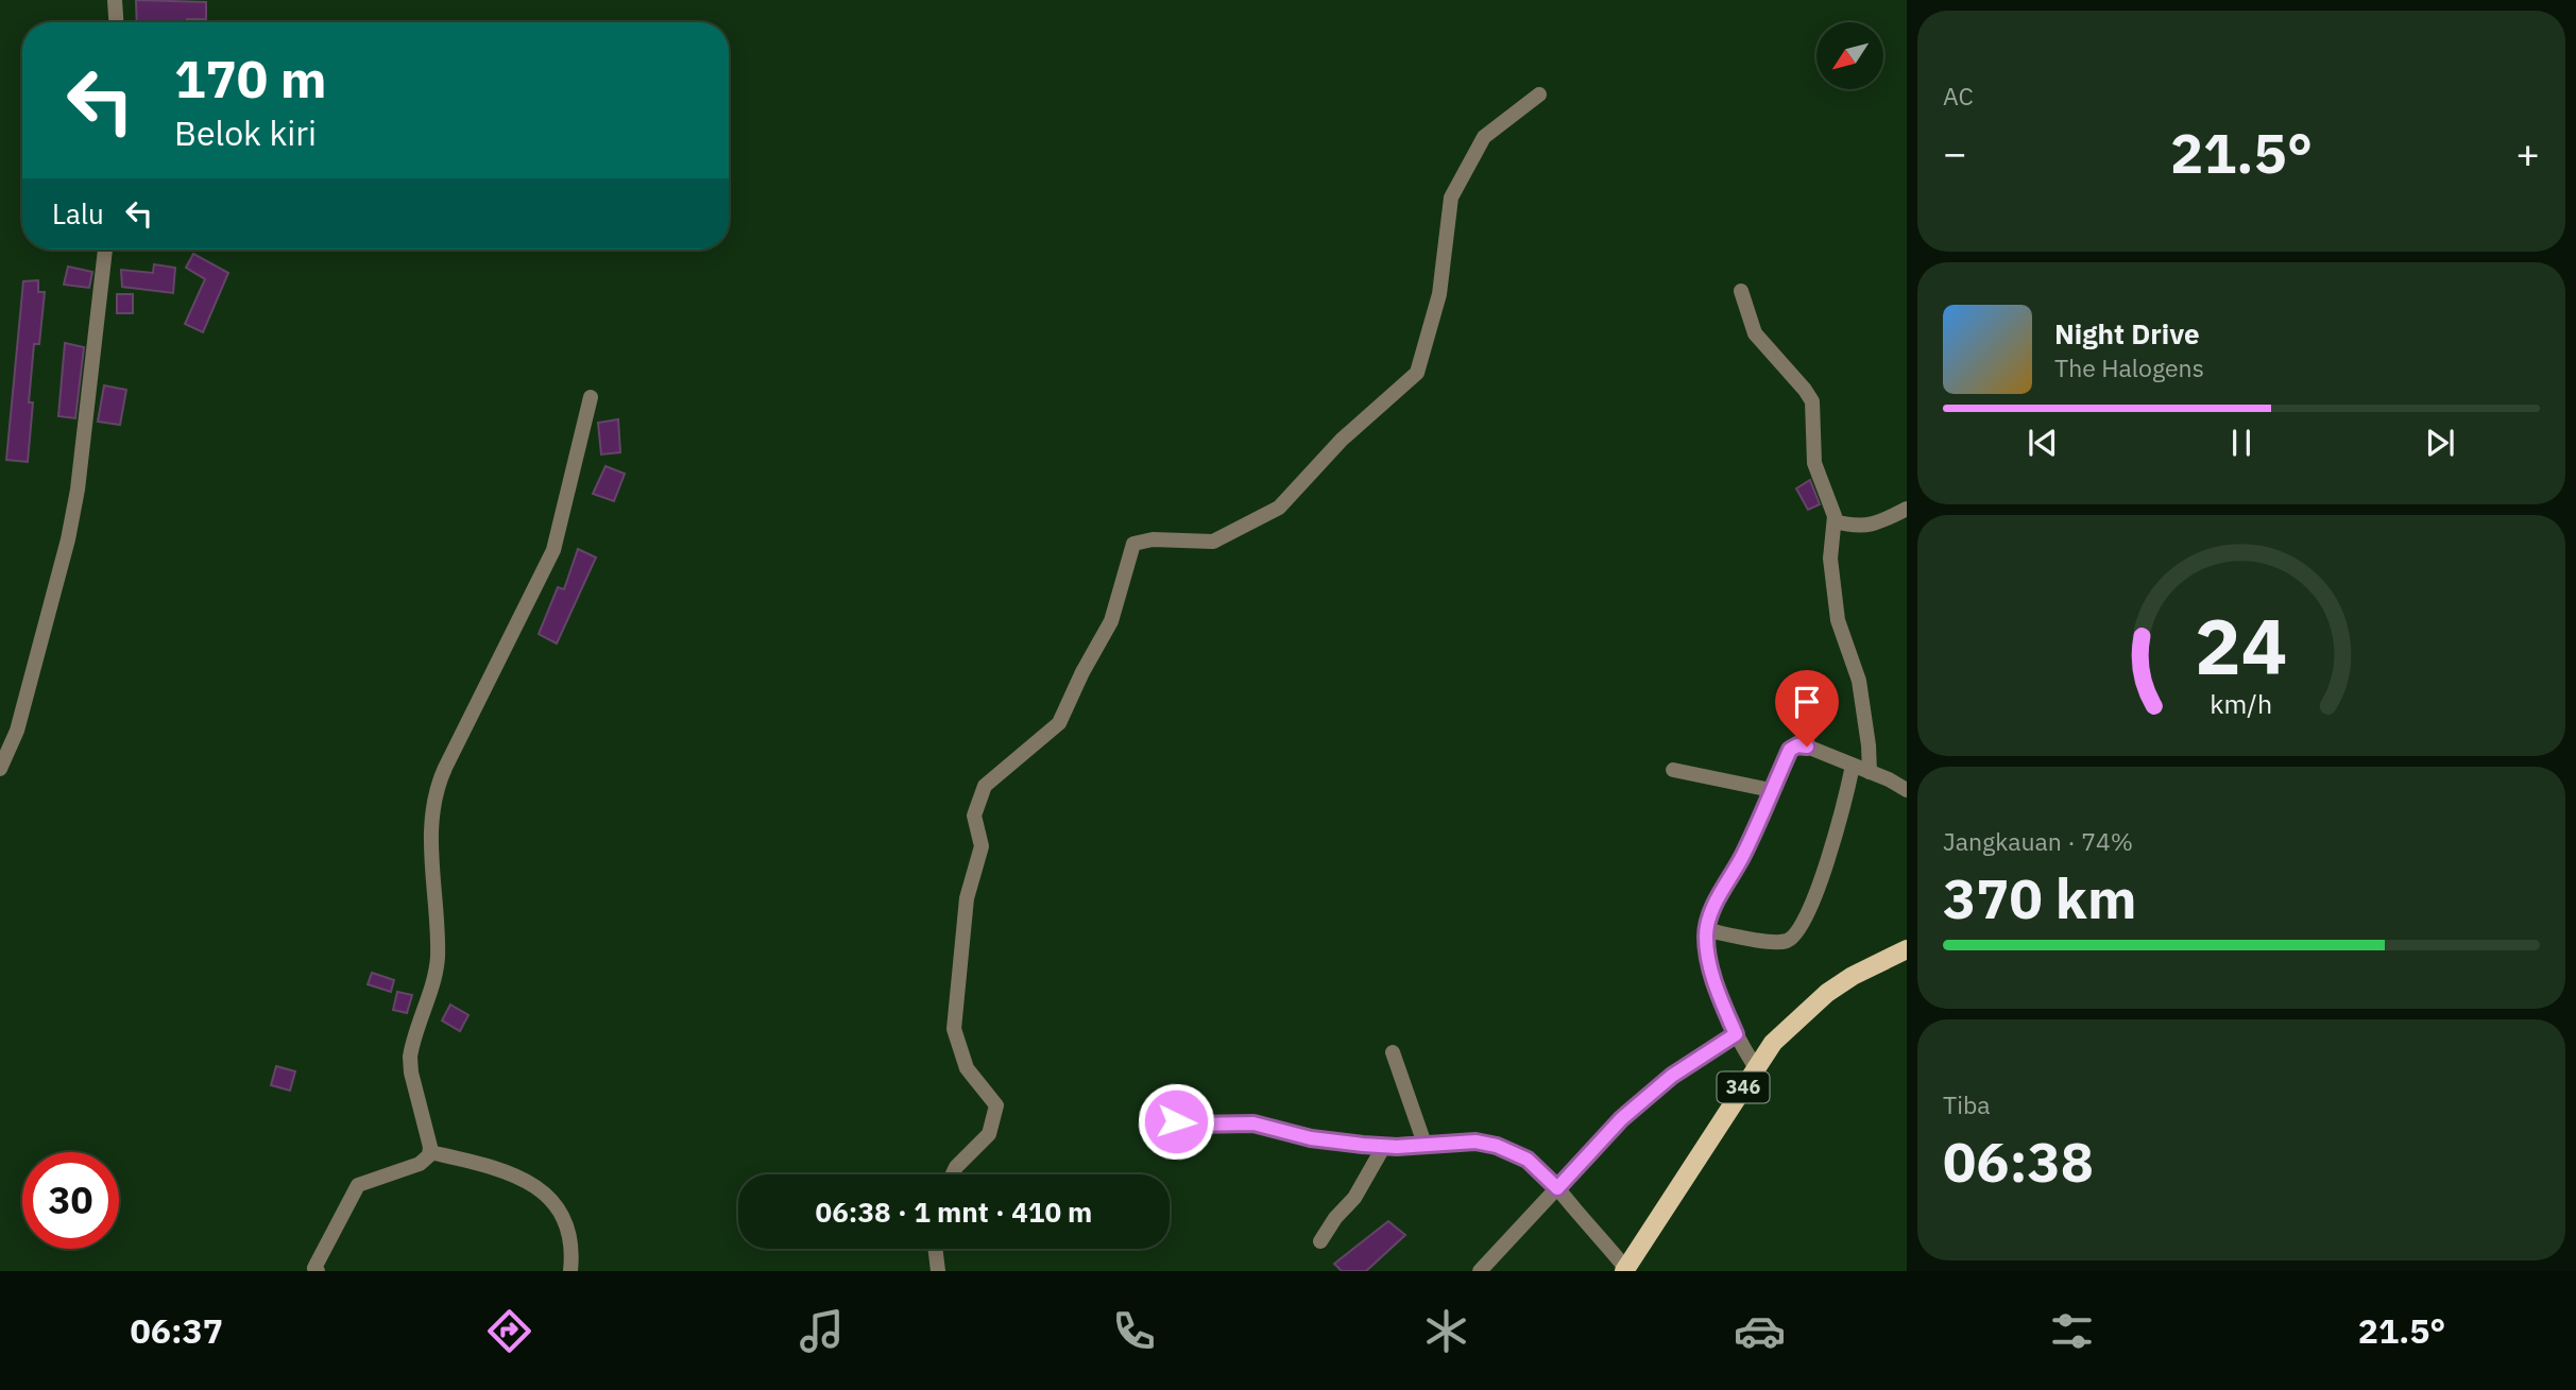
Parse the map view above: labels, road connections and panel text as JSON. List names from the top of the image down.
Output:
{
  "streets": {
    "main road": ["346"]
  },
  "north": "bottom left",
  "page": {
    "tile": [
      "AC",
      ["Jangkauan · 74%", "370 km"],
      ["Tiba", "06:38"]
    ],
    "turn": ["170 m", "Belok kiri"],
    "heat": ["−", "21.5°", "+"],
    "then": "Lalu",
    "song": ["Night Drive", "The Halogens"],
    "limit": "30",
    "trip": "06:38 · 1 mnt · 410 m",
    "tabs": ["06:37", "21.5°"],
    "gauge": ["24", "km/h"]
  }
}
